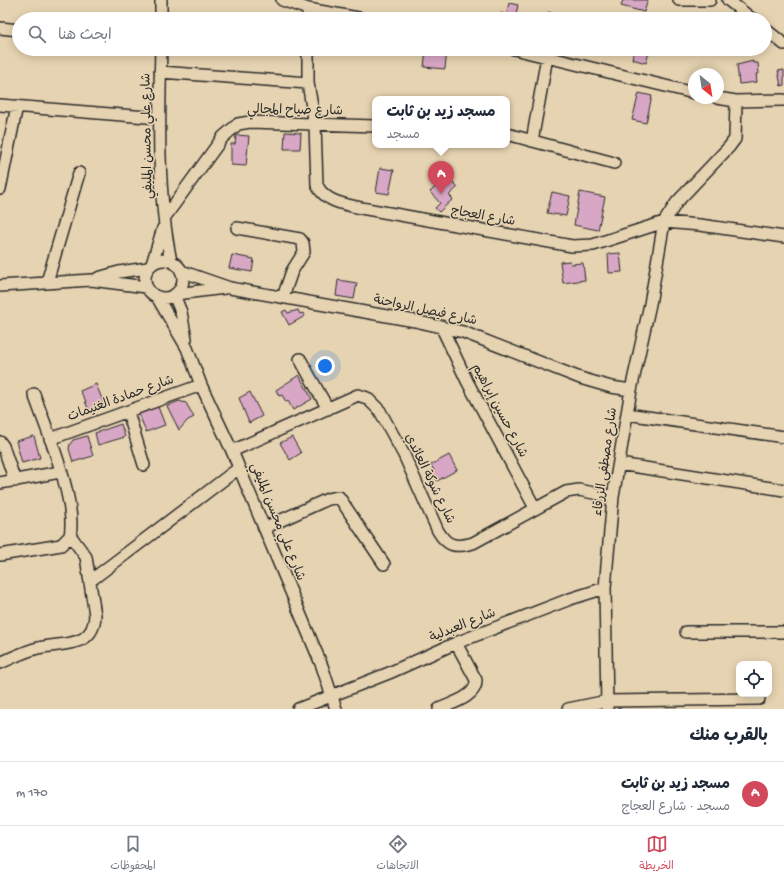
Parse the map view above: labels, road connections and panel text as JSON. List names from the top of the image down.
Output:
{
  "streets": {
    "street": [
      "شارع صياح المجالي",
      "شارع علي محسن المليفي",
      "شارع العجاج",
      "شارع فيصل الرواحنة",
      "شارع حمادة الغنيمات",
      "شارع حسين إبراهيم",
      "شارع مصطفى الزرقاء",
      "شارع شوكة العائدي",
      "شارع العبدلية"
    ]
  },
  "crossings": [
    ["شارع صياح المجالي", "شارع علي محسن المليفي"],
    ["شارع صياح المجالي", "شارع العجاج"],
    ["شارع علي محسن المليفي", "شارع فيصل الرواحنة"],
    ["شارع علي محسن المليفي", "شارع حمادة الغنيمات"],
    ["شارع علي محسن المليفي", "شارع شوكة العائدي"],
    ["شارع علي محسن المليفي", "شارع العبدلية"],
    ["شارع العجاج", "شارع مصطفى الزرقاء"],
    ["شارع فيصل الرواحنة", "شارع حسين إبراهيم"],
    ["شارع فيصل الرواحنة", "شارع مصطفى الزرقاء"],
    ["شارع حسين إبراهيم", "شارع شوكة العائدي"],
    ["شارع مصطفى الزرقاء", "شارع شوكة العائدي"],
    ["شارع مصطفى الزرقاء", "شارع العبدلية"]
  ],
  "north": "bottom right",
  "page": {
    "search": "ابحث هنا",
    "popup": ["مسجد زيد بن ثابت", "مسجد"],
    "pins": "A",
    "heading": "بالقرب منك",
    "list": [
      {
        "mark": "A",
        "name": "مسجد زيد بن ثابت",
        "note": "مسجد · شارع العجاج",
        "value": "170 m"
      }
    ],
    "nav": ["الخريطة", "الاتجاهات", "المحفوظات"]
  }
}
